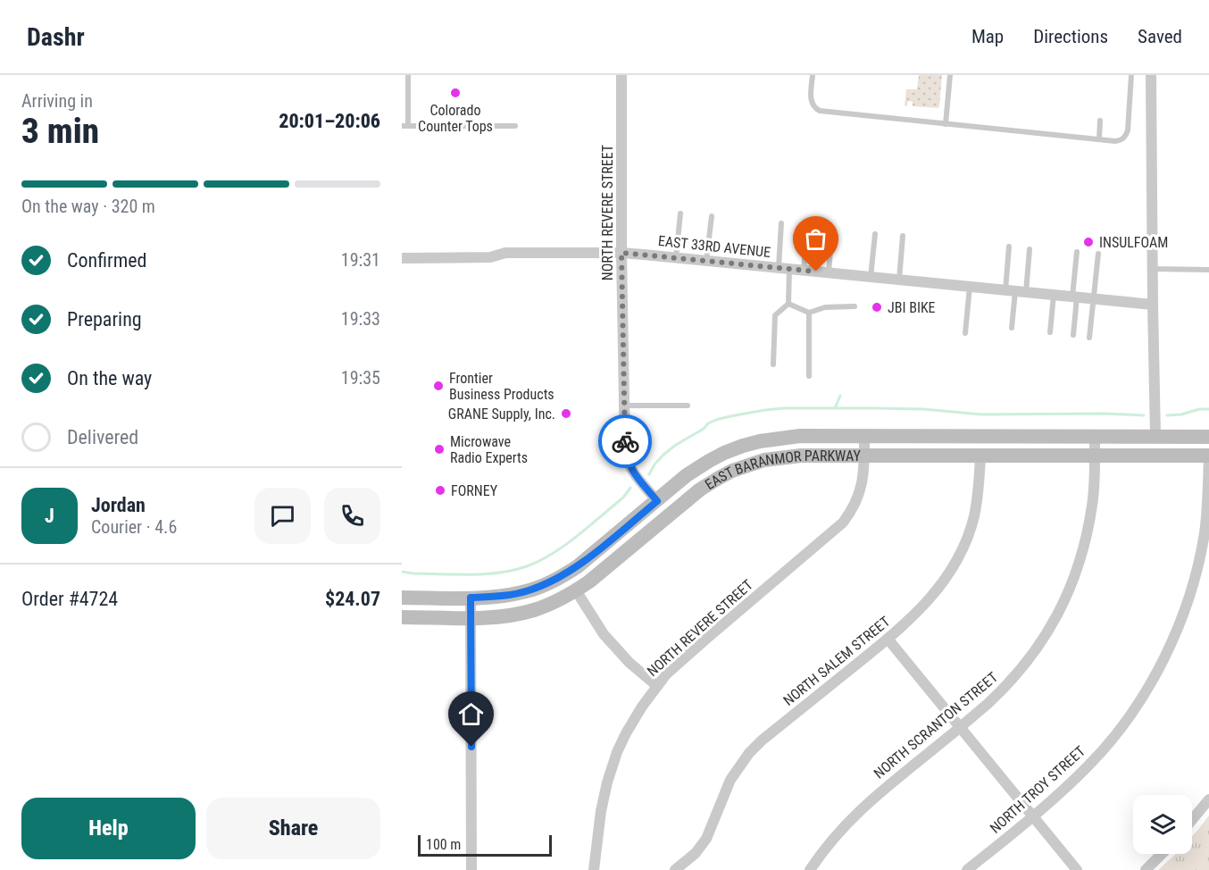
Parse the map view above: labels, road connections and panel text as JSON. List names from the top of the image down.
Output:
{
  "streets": {
    "street": [
      "NORTH REVERE STREET",
      "EAST 33RD AVENUE",
      "EAST BARANMOR PARKWAY",
      "NORTH SALEM STREET",
      "NORTH SCRANTON STREET",
      "NORTH TROY STREET"
    ]
  },
  "crossings": [
    ["NORTH REVERE STREET", "EAST 33RD AVENUE"],
    ["NORTH REVERE STREET", "EAST BARANMOR PARKWAY"],
    ["EAST BARANMOR PARKWAY", "NORTH SALEM STREET"],
    ["EAST BARANMOR PARKWAY", "NORTH SCRANTON STREET"],
    ["EAST BARANMOR PARKWAY", "NORTH TROY STREET"]
  ],
  "places": [
    "Colorado Counter Tops",
    "INSULFOAM",
    "JBI BIKE",
    "Frontier Business Products",
    "GRANE Supply, Inc.",
    "Microwave Radio Experts",
    "FORNEY"
  ],
  "scale_bar": "100 m",
  "page": {
    "header": "Dashr",
    "nav": ["Map", "Directions", "Saved"],
    "heading": ["3 min", "Arriving in", "20:01–20:06"],
    "panel": [
      "Jordan",
      "Courier · 4.6",
      "Order #4724",
      "$24.07"
    ],
    "bar": "On the way · 320 m",
    "list": [
      ["Confirmed", "19:31"],
      ["Preparing", "19:33"],
      ["On the way", "19:35"],
      "Delivered"
    ],
    "round": "J",
    "buttons": ["Help", "Share"],
    "scale": "100 m"
  }
}
